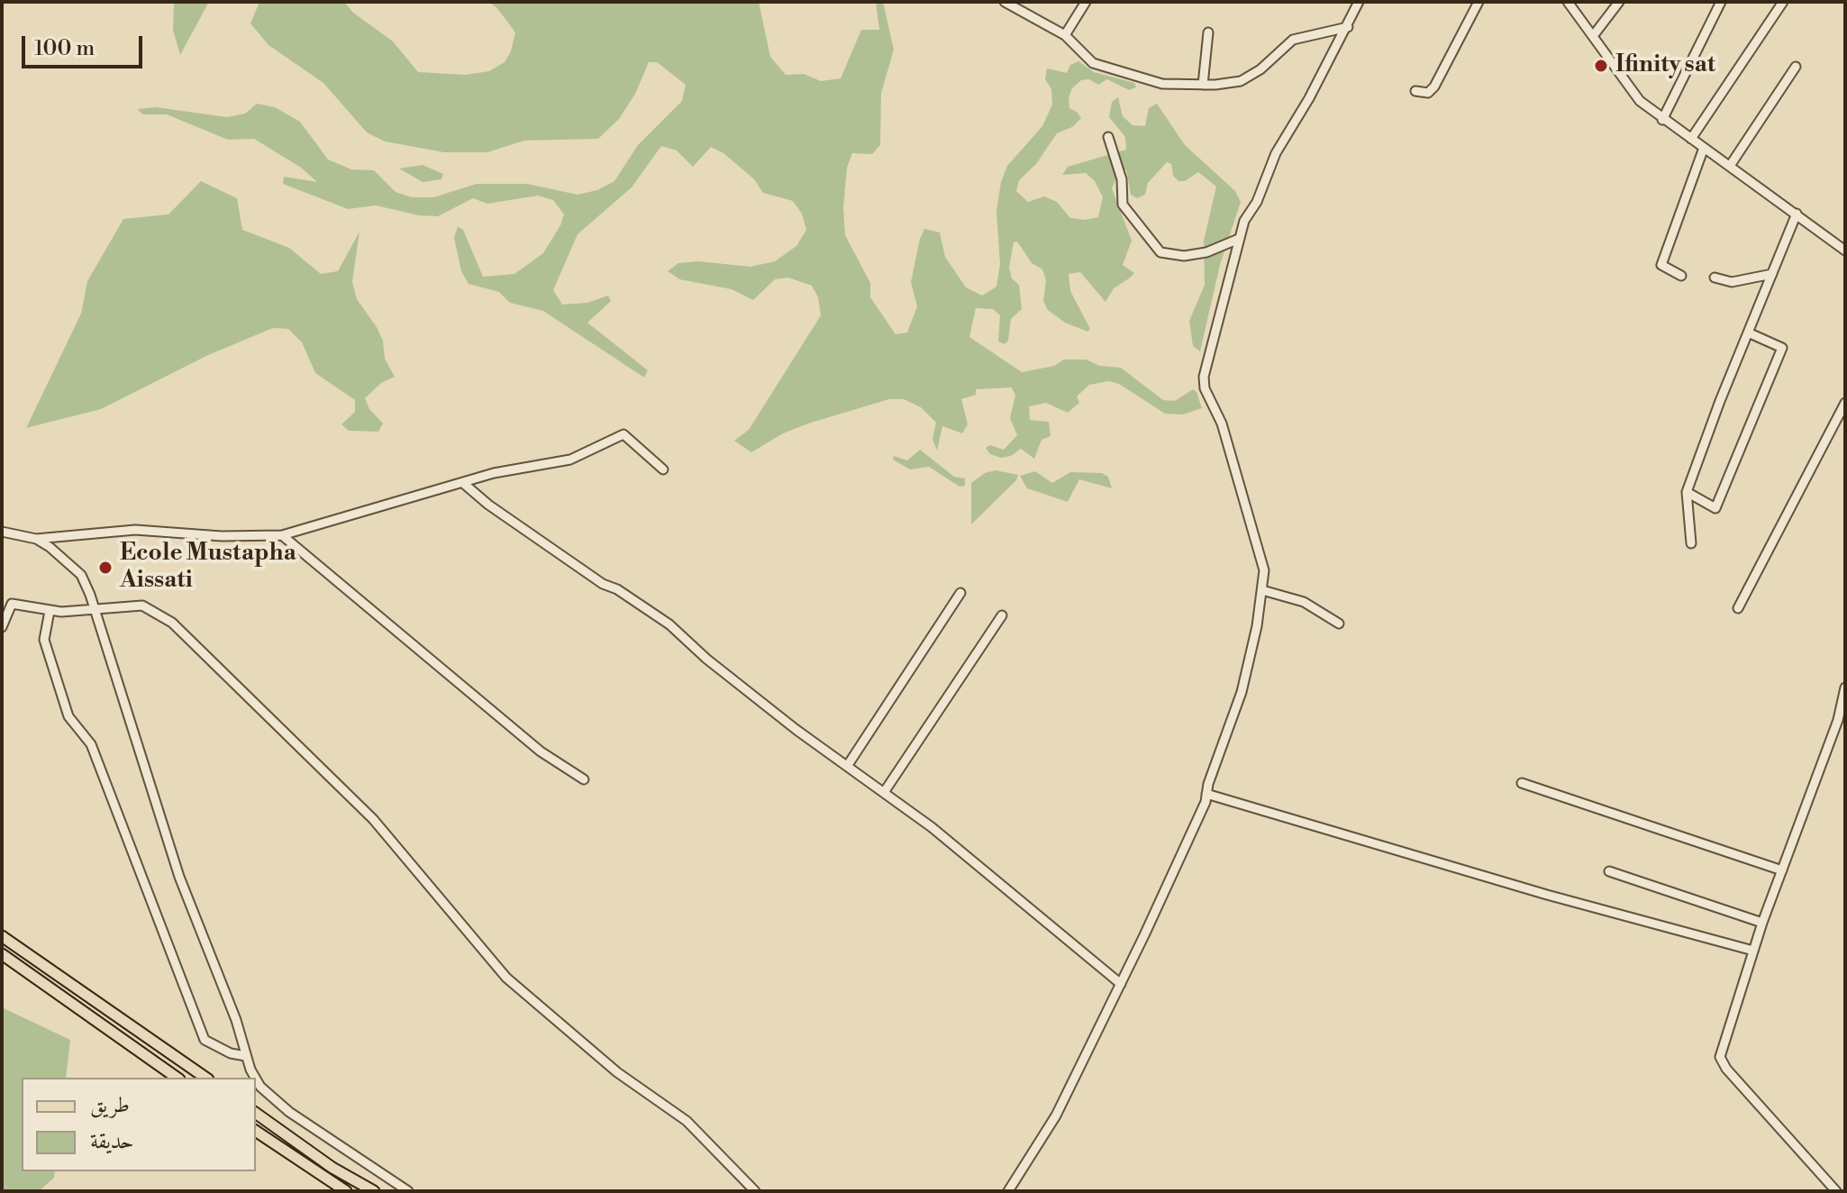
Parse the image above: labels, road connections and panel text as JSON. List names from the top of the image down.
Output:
{
  "places": ["Ifinity sat", "Ecole Mustapha Aissati"],
  "legend": ["طريق", "حديقة"],
  "scale_bar": "100 m"
}
